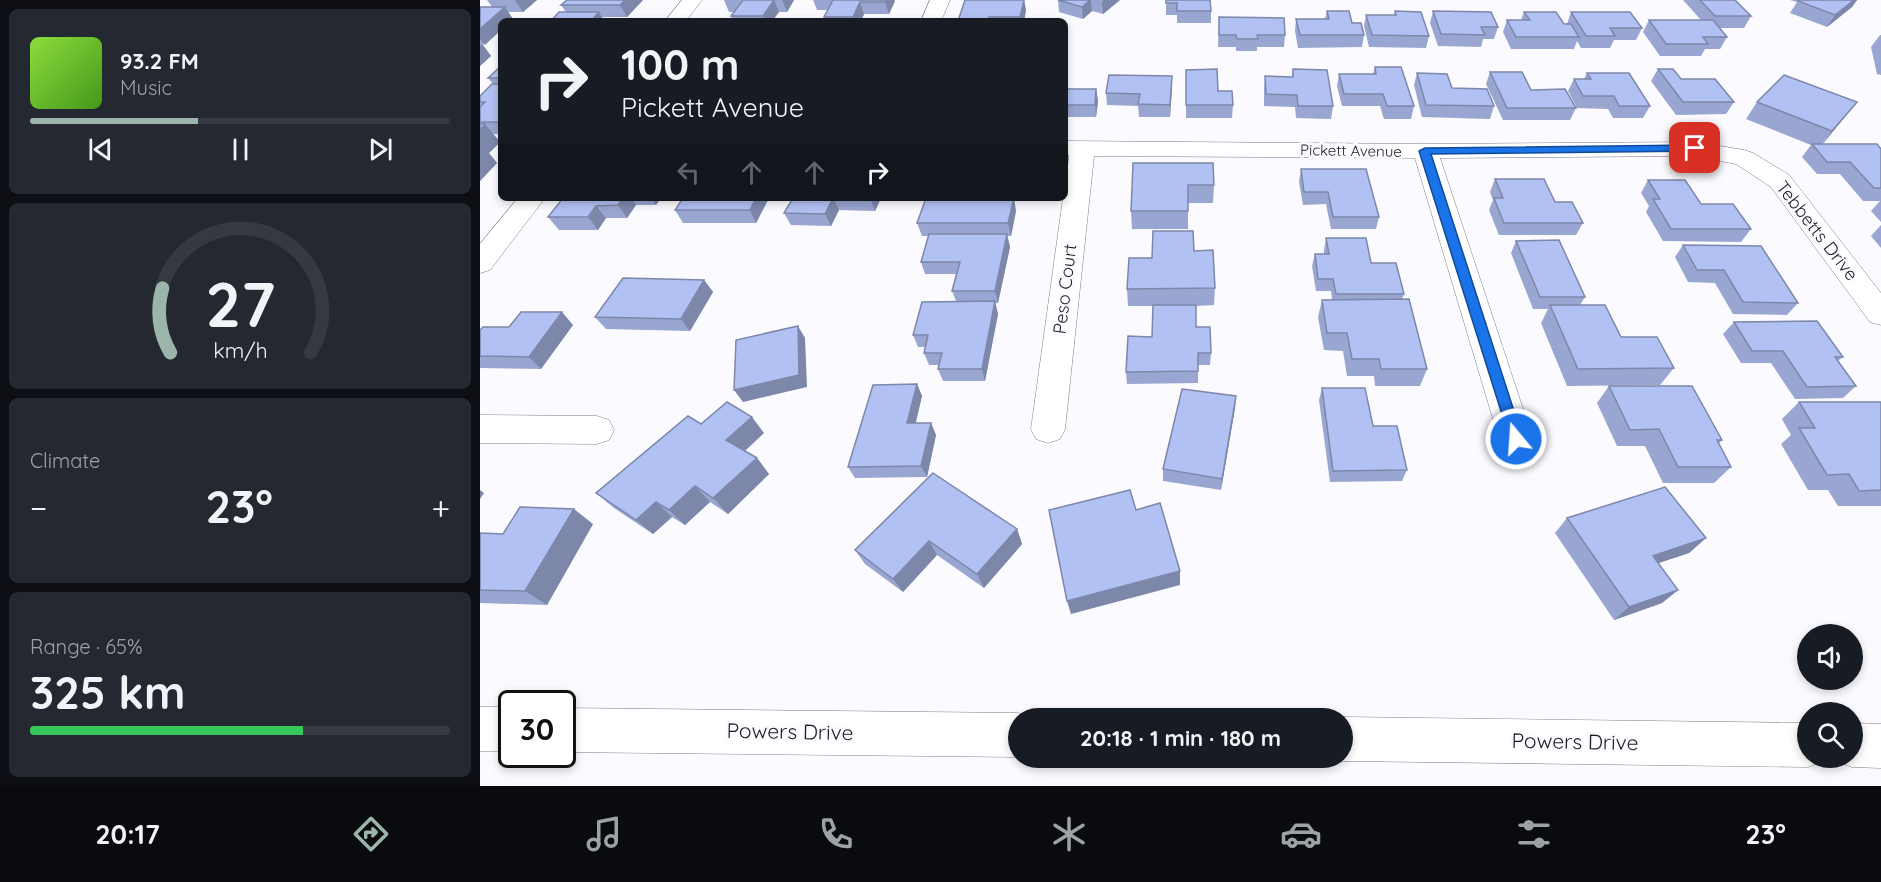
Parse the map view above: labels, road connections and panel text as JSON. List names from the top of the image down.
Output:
{
  "streets": {
    "street": [
      "Pickett Avenue",
      "Tebbetts Drive",
      "Peso Court",
      "Powers Drive"
    ]
  },
  "crossings": [
    ["Pickett Avenue", "Tebbetts Drive"],
    ["Pickett Avenue", "Peso Court"]
  ],
  "page": {
    "turn": ["100 m", "Pickett Avenue"],
    "song": ["93.2 FM", "Music"],
    "tile": [
      "Climate",
      ["Range · 65%", "325 km"]
    ],
    "heat": ["−", "23°", "+"],
    "limit": "30",
    "trip": "20:18 · 1 min · 180 m",
    "tabs": ["20:17", "23°"],
    "gauge": ["27", "km/h"]
  }
}
